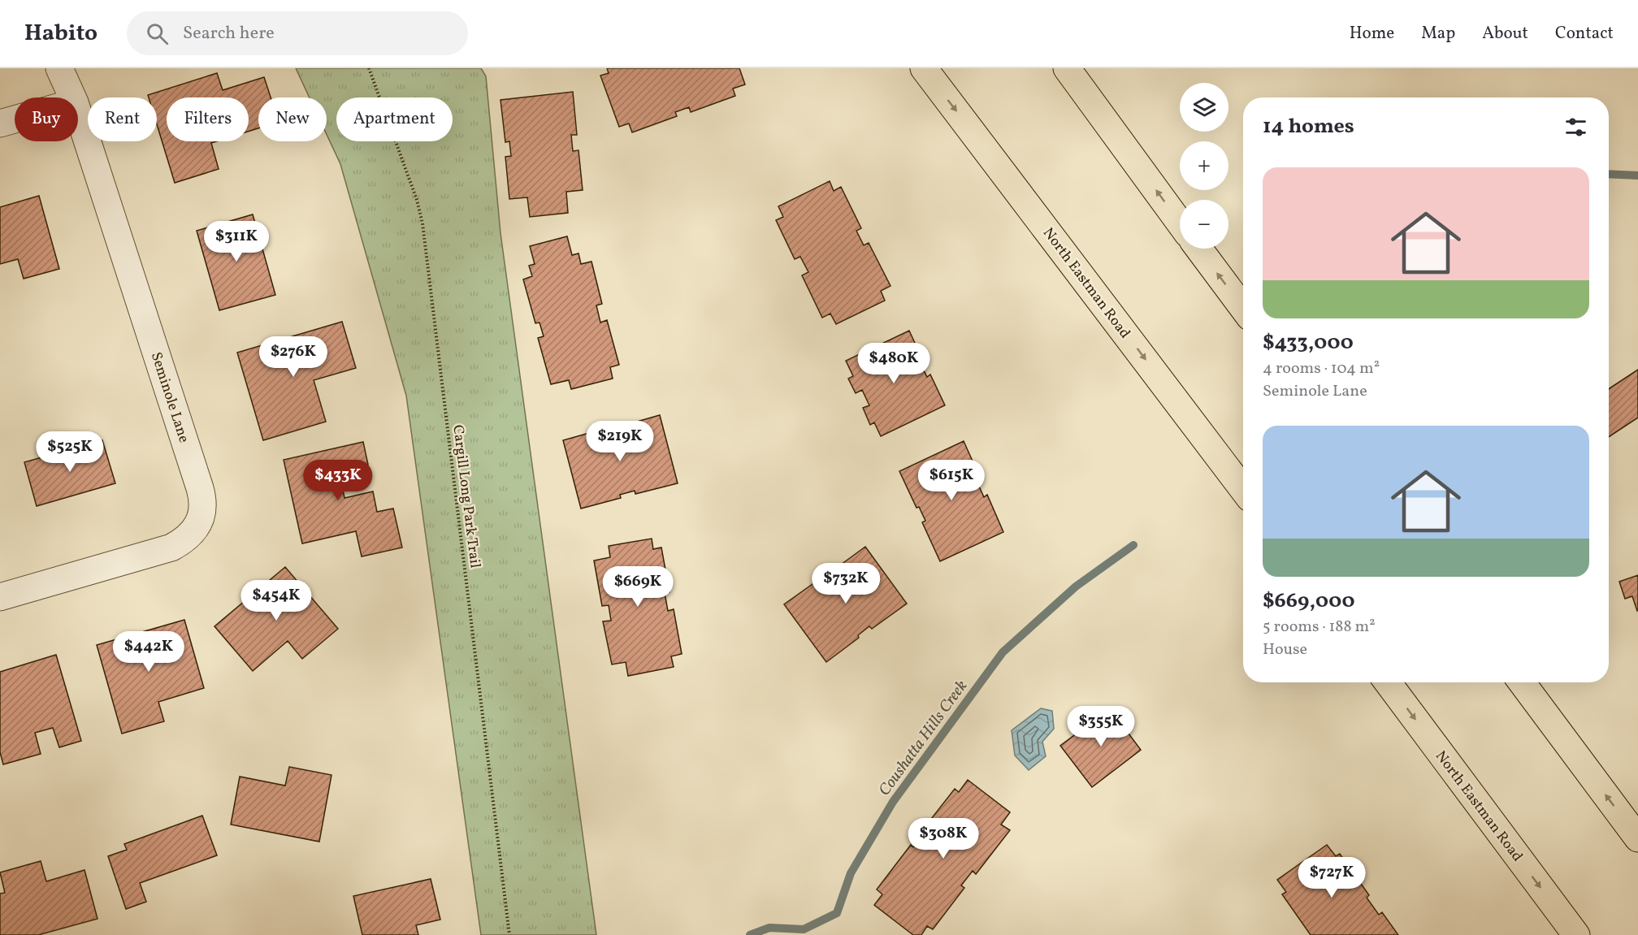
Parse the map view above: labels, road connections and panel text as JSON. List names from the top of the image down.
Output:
{
  "streets": {
    "main road": ["North Eastman Road"],
    "street": ["Seminole Lane"],
    "path": ["Cargill Long Park Trail"]
  },
  "water": ["Coushatta Hills Creek"],
  "page": {
    "header": "Habito",
    "search": "Search here",
    "nav": [
      "Home",
      "Map",
      "About",
      "Contact"
    ],
    "map_buttons": ["+", "−"],
    "chip": [
      "Buy",
      "Rent",
      "Filters",
      "New",
      "Apartment"
    ],
    "heading": "14 homes",
    "list": [
      {
        "name": "$433,000",
        "note": "4 rooms · 104 m² · Seminole Lane"
      },
      {
        "name": "$669,000",
        "note": "5 rooms · 188 m² · House"
      }
    ],
    "price": [
      "$311K",
      "$276K",
      "$480K",
      "$219K",
      "$525K",
      "$433K",
      "$615K",
      "$732K",
      "$669K",
      "$454K",
      "$442K",
      "$355K",
      "$308K",
      "$727K"
    ]
  }
}
